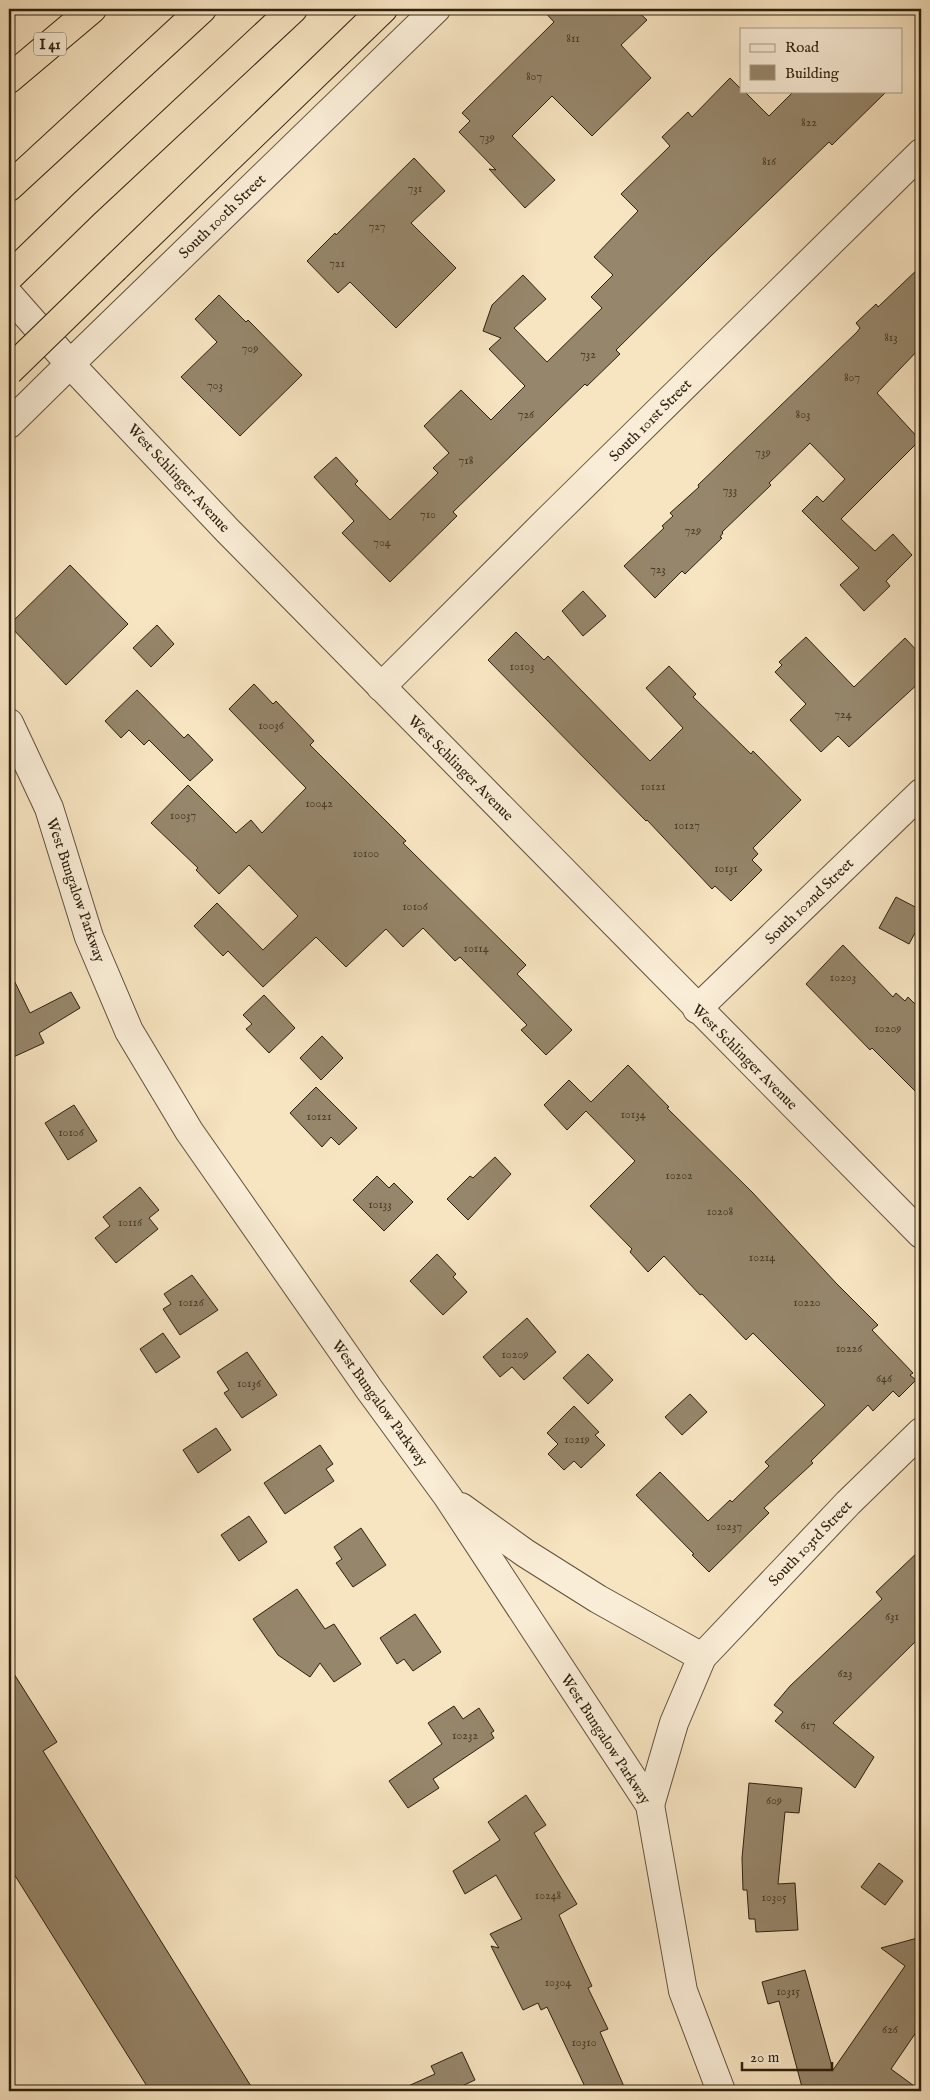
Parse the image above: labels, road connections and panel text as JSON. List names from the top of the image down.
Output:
{
  "streets": {
    "highway": ["I 41"],
    "street": [
      "South 100th Street",
      "South 101st Street",
      "West Schlinger Avenue",
      "West Bungalow Parkway",
      "South 102nd Street",
      "South 103rd Street"
    ]
  },
  "crossings": [
    ["South 100th Street", "West Schlinger Avenue"],
    ["South 101st Street", "West Schlinger Avenue"],
    ["West Schlinger Avenue", "South 102nd Street"],
    ["West Bungalow Parkway", "South 103rd Street"]
  ],
  "house_numbers": [
    "811",
    "807",
    "822",
    "739",
    "816",
    "731",
    "727",
    "721",
    "813",
    "709",
    "732",
    "807",
    "703",
    "726",
    "803",
    "739",
    "718",
    "733",
    "710",
    "729",
    "704",
    "723",
    "10103",
    "724",
    "10036",
    "10121",
    "10042",
    "10037",
    "10127",
    "10100",
    "10131",
    "10106",
    "10114",
    "10203",
    "10209",
    "10134",
    "10121",
    "10106",
    "10202",
    "10133",
    "10208",
    "10116",
    "10214",
    "10126",
    "10220",
    "10226",
    "10209",
    "646",
    "10136",
    "10219",
    "10237",
    "631",
    "623",
    "617",
    "10232",
    "609",
    "10248",
    "10305",
    "10304",
    "10315",
    "626",
    "10310"
  ],
  "legend": ["Road", "Building"],
  "scale_bar": "20 m"
}
